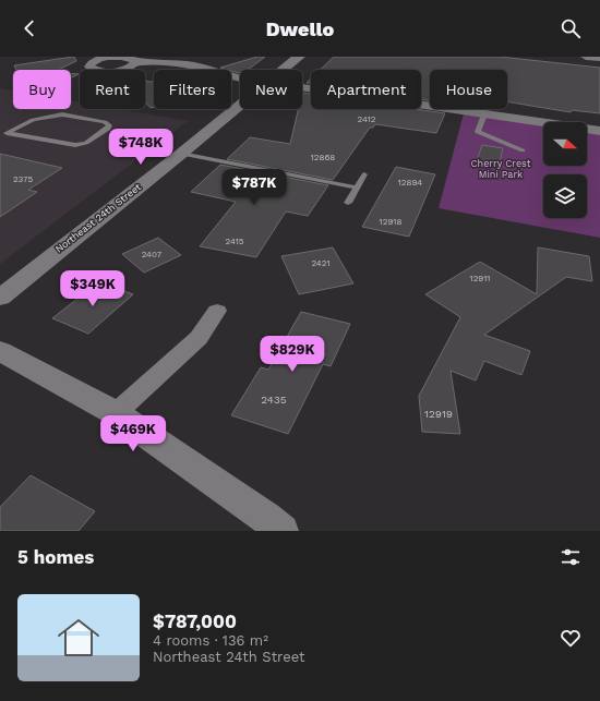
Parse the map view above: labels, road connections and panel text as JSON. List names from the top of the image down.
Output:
{
  "streets": {
    "street": ["Northeast 24th Street"]
  },
  "parks": ["Cherry Crest Mini Park"],
  "house_numbers": [
    "2412",
    "12868",
    "2375",
    "12894",
    "12918",
    "2415",
    "2407",
    "2421",
    "12911",
    "2435",
    "12919"
  ],
  "north": "right",
  "page": {
    "header": "Dwello",
    "chip": [
      "Buy",
      "Rent",
      "Filters",
      "New",
      "Apartment",
      "House"
    ],
    "price": [
      "$748K",
      "$787K",
      "$349K",
      "$829K",
      "$469K"
    ],
    "heading": "5 homes",
    "list": [
      {
        "name": "$787,000",
        "note": "4 rooms · 136 m² · Northeast 24th Street"
      }
    ]
  }
}
